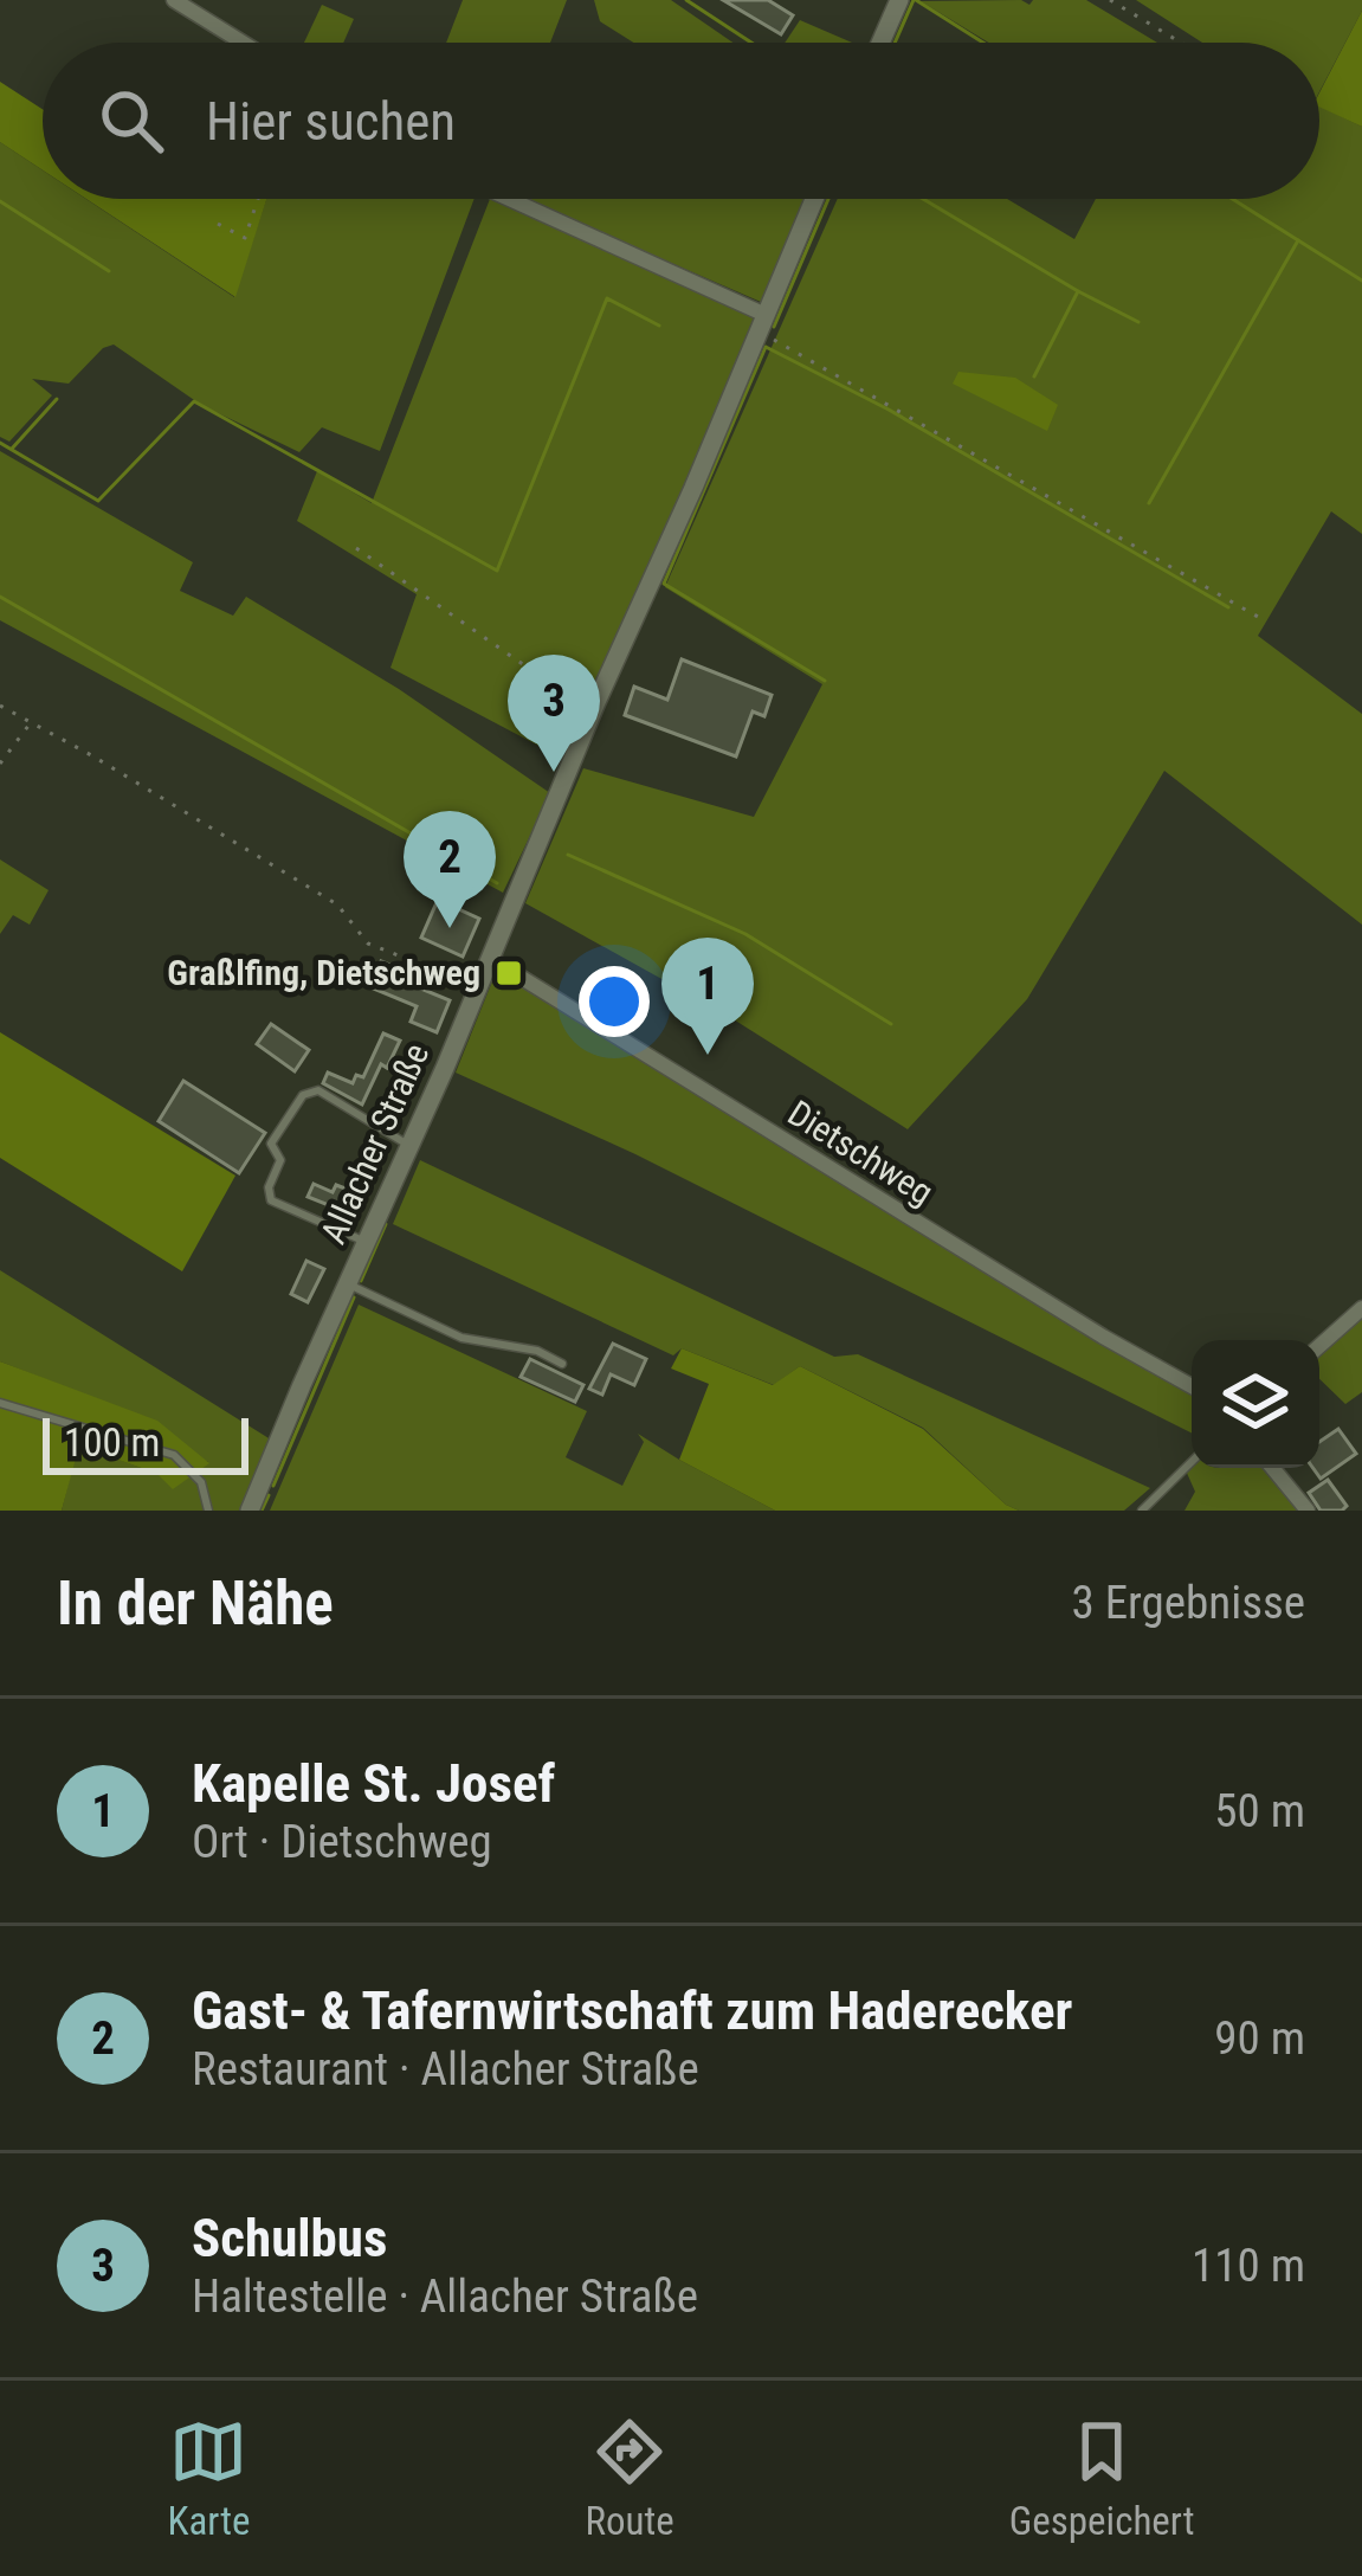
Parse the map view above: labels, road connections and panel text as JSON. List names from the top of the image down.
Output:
{
  "streets": {
    "street": ["Allacher Straße", "Dietschweg"]
  },
  "crossings": [
    ["Allacher Straße", "Dietschweg"]
  ],
  "places": {
    "transit": ["Graßlfing, Dietschweg"]
  },
  "scale_bar": "100 m",
  "page": {
    "search": "Hier suchen",
    "pins": ["3", "2", "1"],
    "scale": "100 m",
    "heading": ["In der Nähe", "3 Ergebnisse"],
    "list": [
      {
        "mark": "1",
        "name": "Kapelle St. Josef",
        "note": "Ort · Dietschweg",
        "value": "50 m"
      },
      {
        "mark": "2",
        "name": "Gast- & Tafernwirtschaft zum Haderecker",
        "note": "Restaurant · Allacher Straße",
        "value": "90 m"
      },
      {
        "mark": "3",
        "name": "Schulbus",
        "note": "Haltestelle · Allacher Straße",
        "value": "110 m"
      }
    ],
    "nav": ["Karte", "Route", "Gespeichert"]
  }
}
